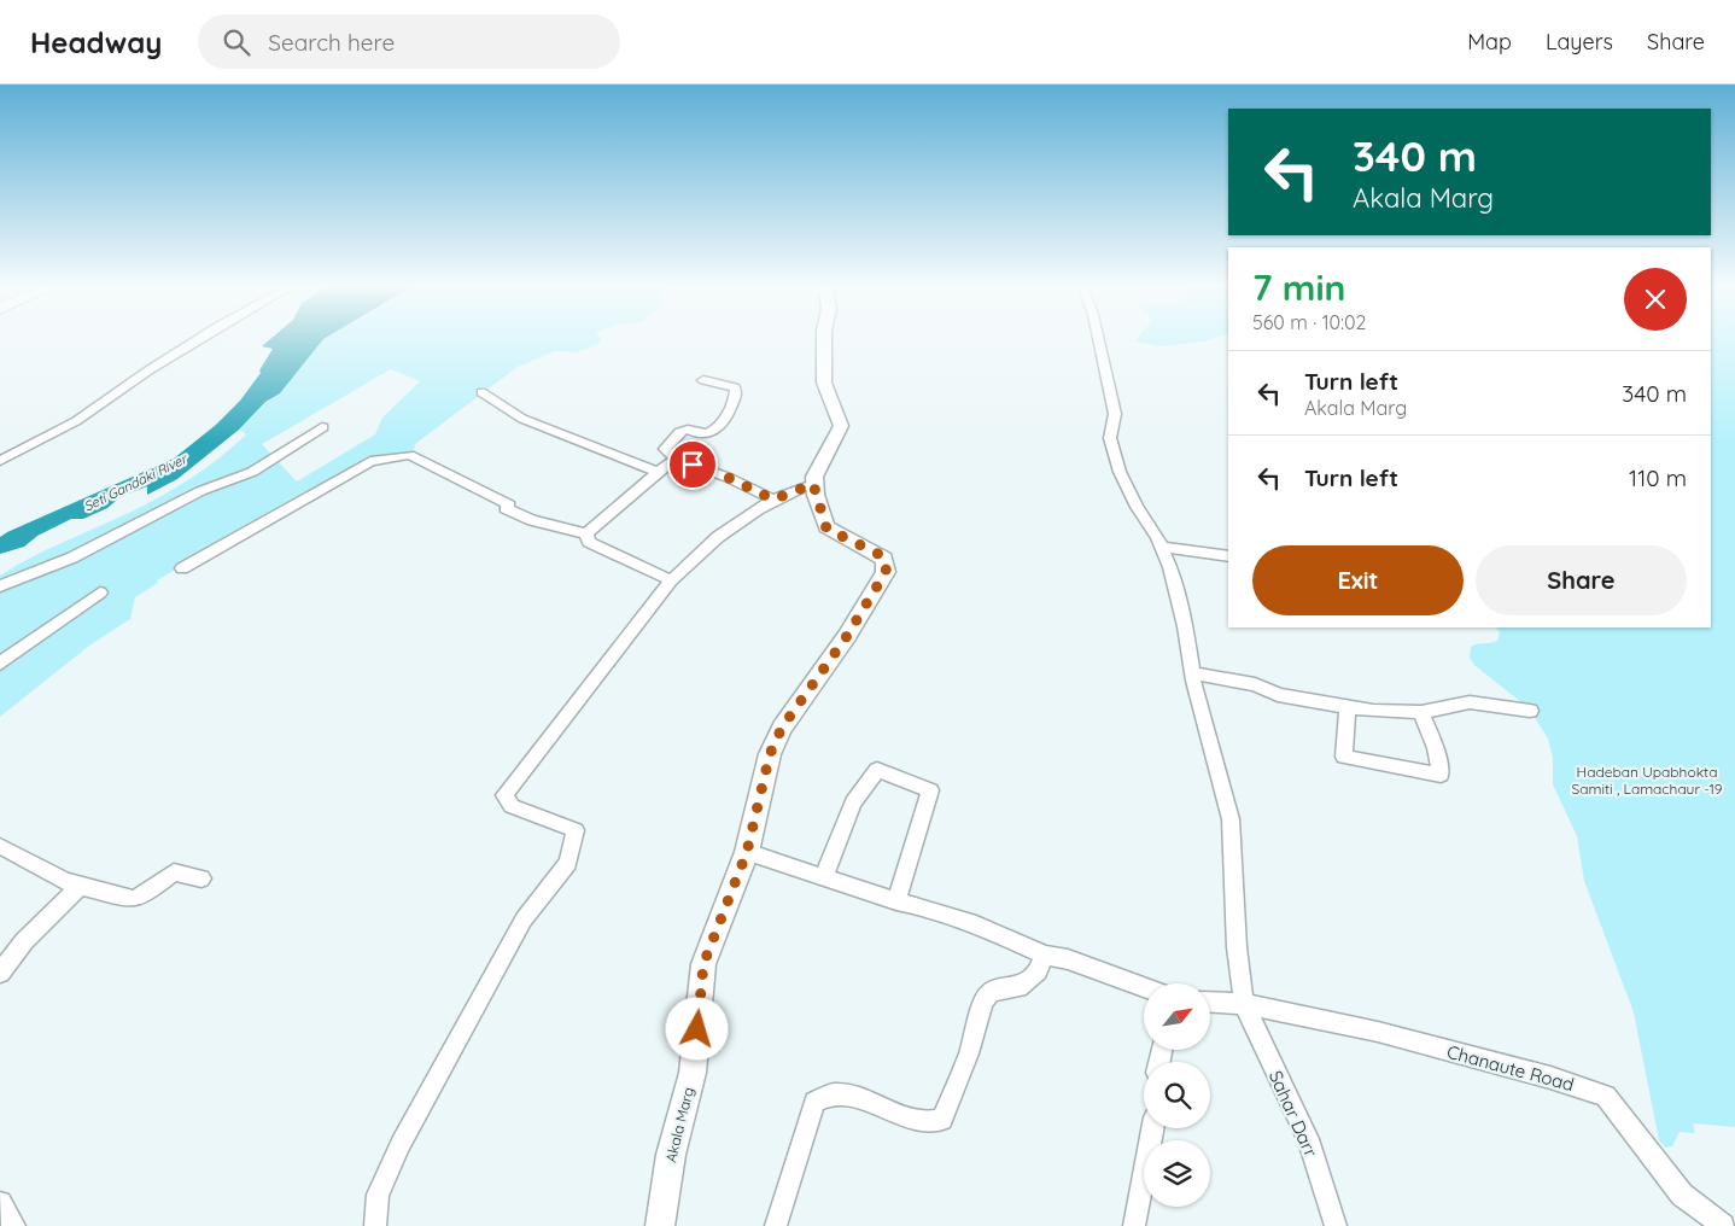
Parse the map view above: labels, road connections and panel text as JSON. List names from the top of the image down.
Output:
{
  "streets": {
    "main road": ["Akala Marg"],
    "street": ["Chanaute Road", "Sahar Darr"]
  },
  "crossings": [
    ["Chanaute Road", "Sahar Darr"]
  ],
  "water": ["Seti Gandaki River"],
  "parks": ["Hadeban Upabhokta Samiti , Lamachaur -19"],
  "north": "top right",
  "page": {
    "header": "Headway",
    "search": "Search here",
    "nav": ["Map", "Layers", "Share"],
    "turn": ["340 m", "Akala Marg"],
    "heading": ["7 min", "560 m · 10:02"],
    "list": [
      {
        "name": "Turn left",
        "note": "Akala Marg",
        "value": "340 m"
      },
      {
        "name": "Turn left",
        "value": "110 m"
      }
    ],
    "buttons": ["Exit", "Share"]
  }
}
